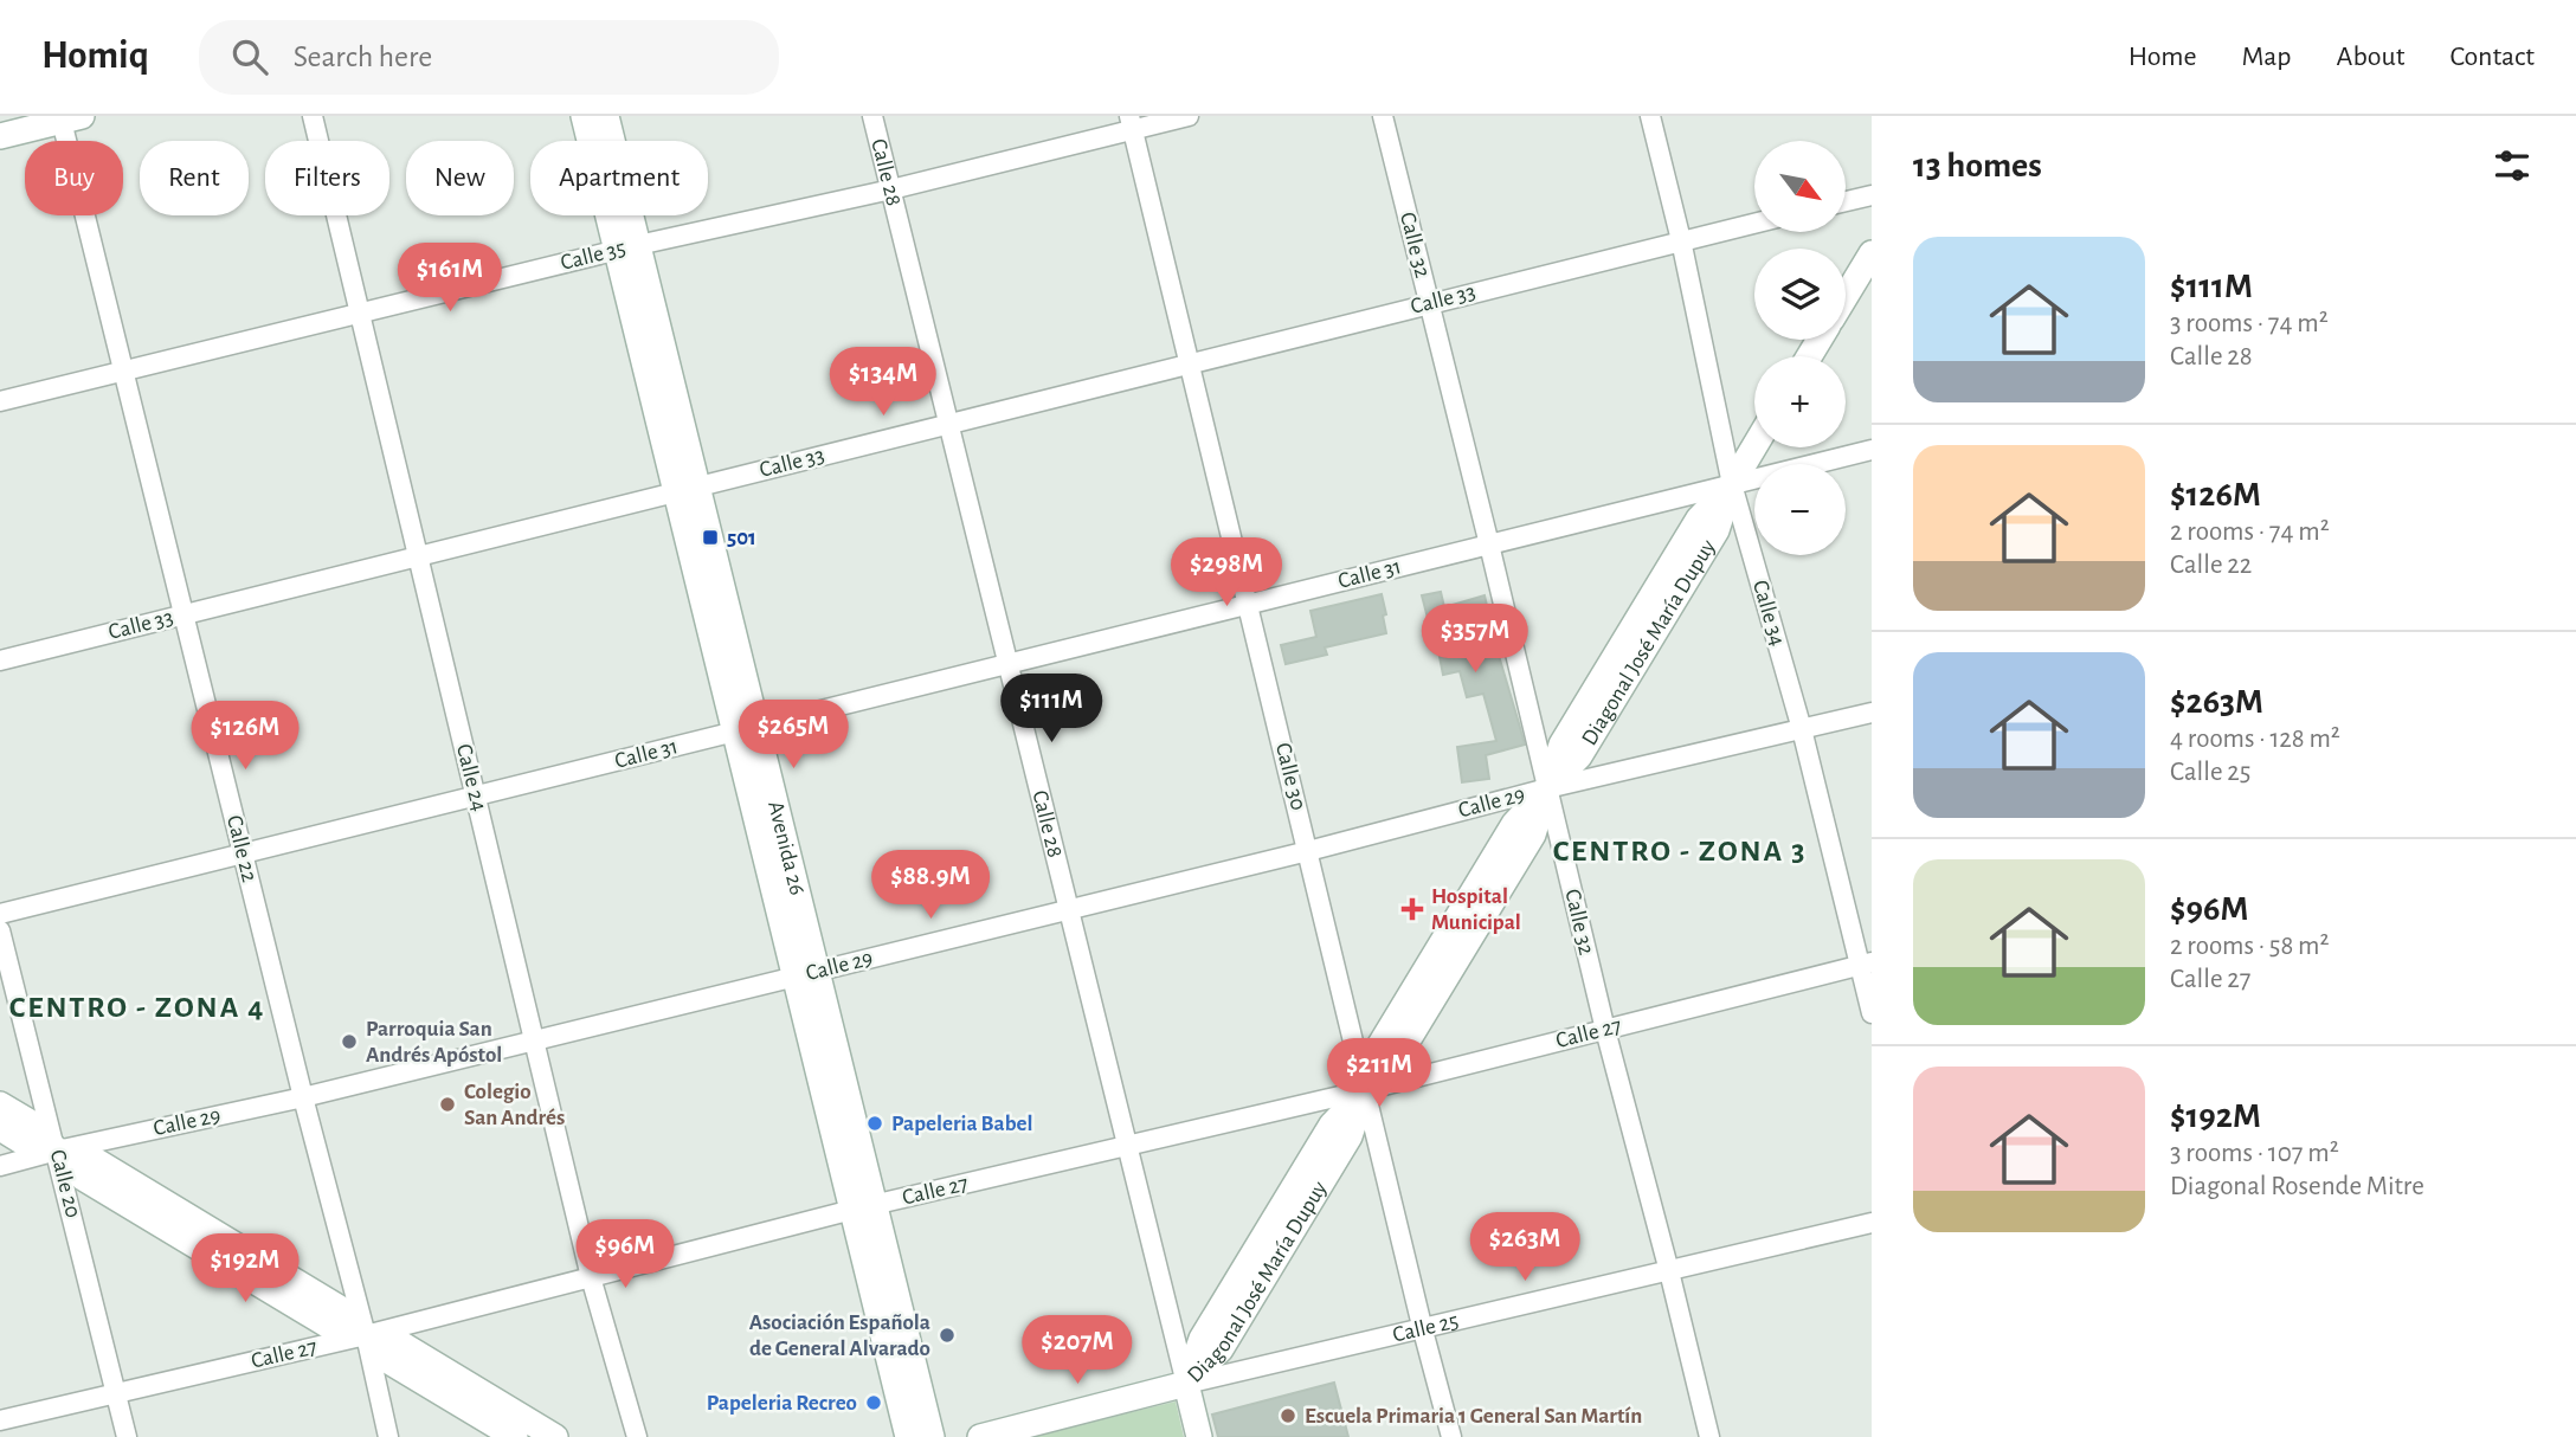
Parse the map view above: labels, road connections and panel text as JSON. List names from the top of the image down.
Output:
{
  "streets": {
    "main road": [
      "Calle 28",
      "Diagonal José María Dupuy",
      "Avenida 26",
      "Calle 25"
    ],
    "street": [
      "Calle 32",
      "Calle 35",
      "Calle 33",
      "Calle 31",
      "Calle 34",
      "Calle 30",
      "Calle 24",
      "Calle 29",
      "Calle 22",
      "Calle 27",
      "Calle 20"
    ]
  },
  "crossings": [
    ["Calle 28", "Calle 35"],
    ["Calle 28", "Calle 33"],
    ["Calle 28", "Calle 31"],
    ["Calle 28", "Diagonal José María Dupuy"],
    ["Calle 28", "Calle 29"],
    ["Calle 28", "Calle 27"],
    ["Calle 28", "Calle 25"],
    ["Calle 32", "Calle 33"],
    ["Calle 32", "Calle 31"],
    ["Calle 32", "Diagonal José María Dupuy"],
    ["Calle 32", "Calle 29"],
    ["Calle 32", "Calle 27"],
    ["Calle 32", "Calle 25"],
    ["Calle 35", "Calle 30"],
    ["Calle 35", "Calle 24"],
    ["Calle 35", "Calle 22"],
    ["Calle 35", "Avenida 26"],
    ["Calle 33", "Calle 34"],
    ["Calle 33", "Calle 30"],
    ["Calle 33", "Calle 24"],
    ["Calle 33", "Calle 22"],
    ["Calle 33", "Avenida 26"],
    ["Calle 31", "Calle 34"],
    ["Calle 31", "Diagonal José María Dupuy"],
    ["Calle 31", "Calle 30"],
    ["Calle 31", "Calle 24"],
    ["Calle 31", "Calle 22"],
    ["Calle 31", "Avenida 26"],
    ["Calle 34", "Diagonal José María Dupuy"],
    ["Calle 34", "Calle 29"],
    ["Calle 34", "Calle 27"],
    ["Diagonal José María Dupuy", "Calle 30"],
    ["Diagonal José María Dupuy", "Calle 29"],
    ["Diagonal José María Dupuy", "Calle 27"],
    ["Diagonal José María Dupuy", "Calle 25"],
    ["Calle 30", "Calle 29"],
    ["Calle 30", "Calle 27"],
    ["Calle 30", "Calle 25"],
    ["Calle 24", "Calle 29"],
    ["Calle 24", "Calle 27"],
    ["Calle 29", "Calle 22"],
    ["Calle 29", "Avenida 26"],
    ["Calle 29", "Calle 20"],
    ["Calle 22", "Calle 27"],
    ["Avenida 26", "Calle 27"],
    ["Calle 27", "Calle 20"]
  ],
  "districts": ["CENTRO - ZONA 3", "CENTRO - ZONA 4"],
  "places": {
    "transit": ["501"],
    "health": ["Hospital Municipal"],
    "other": [
      "Parroquia San Andrés Apóstol",
      "Colegio San Andrés",
      "Papeleria Babel",
      "Asociación Española de General Alvarado",
      "Papeleria Recreo",
      "Escuela Primaria 1 General San Martín"
    ]
  },
  "north": "bottom right",
  "page": {
    "header": "Homiq",
    "search": "Search here",
    "nav": [
      "Home",
      "Map",
      "About",
      "Contact"
    ],
    "heading": "13 homes",
    "map_buttons": ["+", "−"],
    "chip": [
      "Buy",
      "Rent",
      "Filters",
      "New",
      "Apartment"
    ],
    "list": [
      {
        "name": "$111M",
        "note": "3 rooms · 74 m² · Calle 28"
      },
      {
        "name": "$126M",
        "note": "2 rooms · 74 m² · Calle 22"
      },
      {
        "name": "$263M",
        "note": "4 rooms · 128 m² · Calle 25"
      },
      {
        "name": "$96M",
        "note": "2 rooms · 58 m² · Calle 27"
      },
      {
        "name": "$192M",
        "note": "3 rooms · 107 m² · Diagonal Rosende Mitre"
      }
    ],
    "price": [
      "$161M",
      "$134M",
      "$298M",
      "$357M",
      "$111M",
      "$265M",
      "$126M",
      "$88.9M",
      "$211M",
      "$263M",
      "$96M",
      "$192M",
      "$207M"
    ]
  }
}
